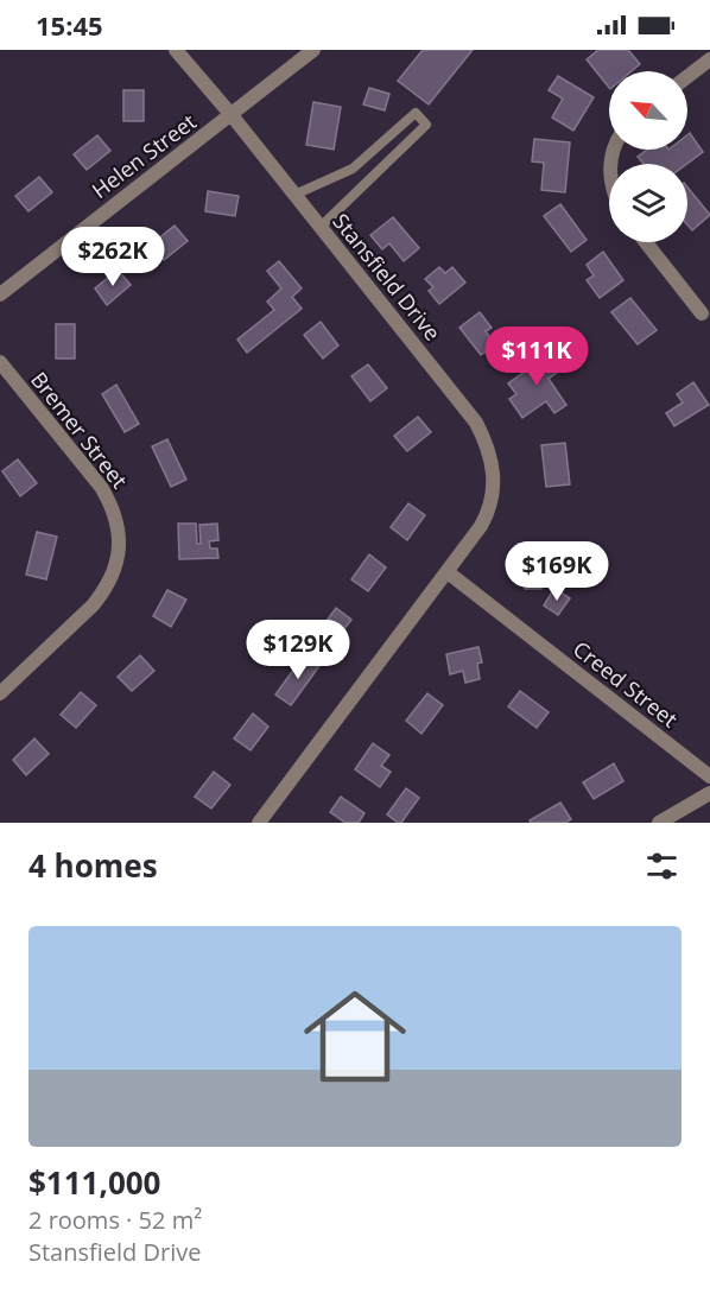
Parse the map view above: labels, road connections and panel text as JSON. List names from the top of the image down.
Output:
{
  "streets": {
    "street": [
      "Helen Street",
      "Stansfield Drive",
      "Bremer Street",
      "Creed Street"
    ]
  },
  "crossings": [
    ["Helen Street", "Stansfield Drive"],
    ["Stansfield Drive", "Creed Street"]
  ],
  "north": "top left",
  "page": {
    "status": "15:45",
    "price": [
      "$262K",
      "$111K",
      "$169K",
      "$129K"
    ],
    "heading": "4 homes",
    "list": [
      {
        "name": "$111,000",
        "note": "2 rooms · 52 m² · Stansfield Drive"
      }
    ]
  }
}
